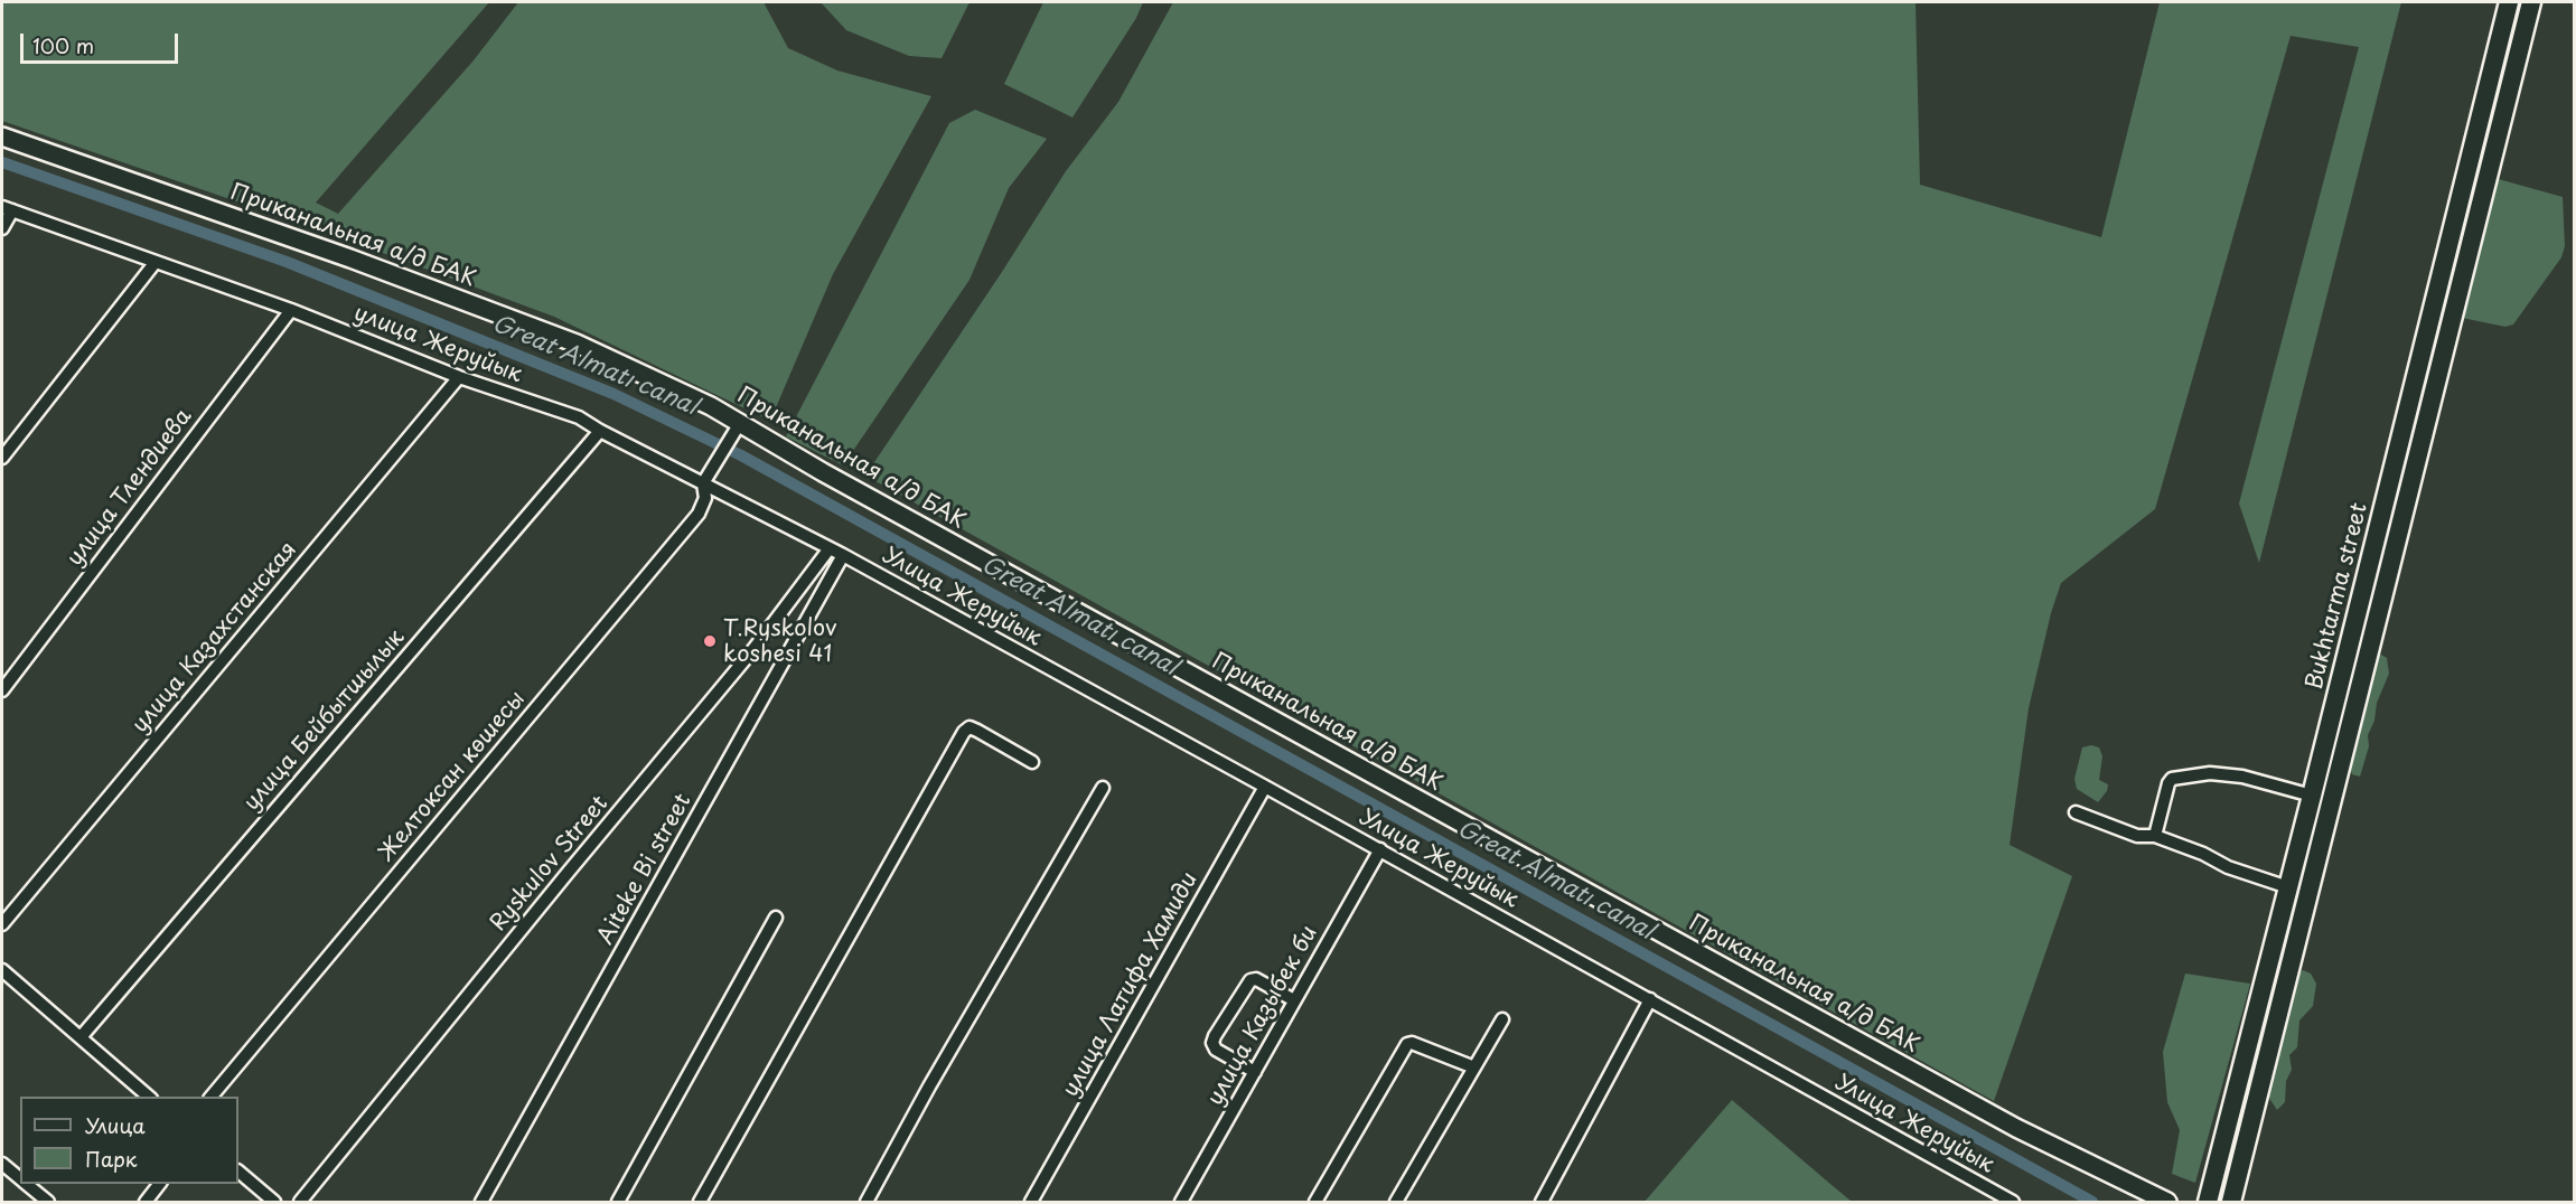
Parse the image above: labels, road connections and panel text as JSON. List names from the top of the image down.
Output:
{
  "streets": {
    "main road": ["Bukhtarma street"],
    "street": [
      "Приканальная а/д БАК",
      "улица Жеруйык",
      "улица Тлендиева",
      "Улица Жеруйык",
      "улица Казахстанская",
      "улица Бейбытшылык",
      "Желтоксан көшесы",
      "Ryskulov Street",
      "Aiteke Bi street",
      "улица Латифа Хамиди",
      "улица Казыбек би"
    ]
  },
  "crossings": [
    ["улица Жеруйык", "улица Тлендиева"],
    ["улица Жеруйык", "Улица Жеруйык"],
    ["улица Жеруйык", "улица Казахстанская"],
    ["улица Жеруйык", "улица Бейбытшылык"],
    ["улица Жеруйык", "Желтоксан көшесы"],
    ["улица Жеруйык", "Ryskulov Street"],
    ["улица Жеруйык", "Aiteke Bi street"],
    ["Улица Жеруйык", "Aiteke Bi street"],
    ["Улица Жеруйык", "улица Латифа Хамиди"],
    ["Улица Жеруйык", "улица Казыбек би"]
  ],
  "water": ["Great Almatı canal"],
  "places": ["T.Ryskolov koshesi 41"],
  "legend": ["Улица", "Парк"],
  "scale_bar": "100 m"
}
